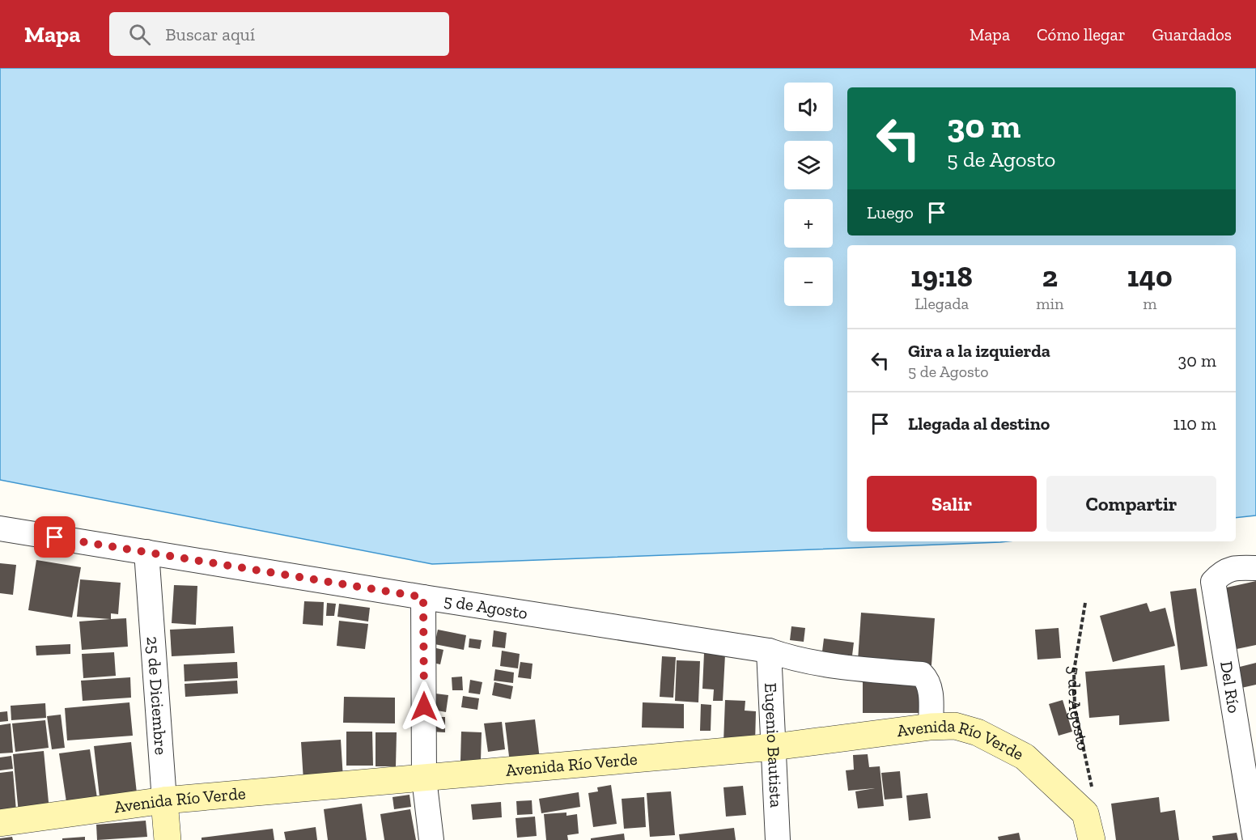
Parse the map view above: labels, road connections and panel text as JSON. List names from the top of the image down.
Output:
{
  "streets": {
    "main road": ["25 de Diciembre", "Avenida Río Verde"],
    "street": ["5 de Agosto", "Del Río", "Eugenio Bautista"]
  },
  "crossings": [
    ["5 de Agosto", "25 de Diciembre"],
    ["5 de Agosto", "Eugenio Bautista"],
    ["5 de Agosto", "Avenida Río Verde"],
    ["25 de Diciembre", "Avenida Río Verde"],
    ["Eugenio Bautista", "Avenida Río Verde"]
  ],
  "page": {
    "header": "Mapa",
    "search": "Buscar aquí",
    "nav": ["Mapa", "Cómo llegar", "Guardados"],
    "map_buttons": ["+", "−"],
    "turn": ["30 m", "5 de Agosto"],
    "then": "Luego",
    "eta": [
      "19:18",
      "Llegada",
      "2",
      "min",
      "140",
      "m"
    ],
    "list": [
      {
        "name": "Gira a la izquierda",
        "note": "5 de Agosto",
        "value": "30 m"
      },
      {
        "name": "Llegada al destino",
        "value": "110 m"
      }
    ],
    "buttons": ["Salir", "Compartir"]
  }
}
